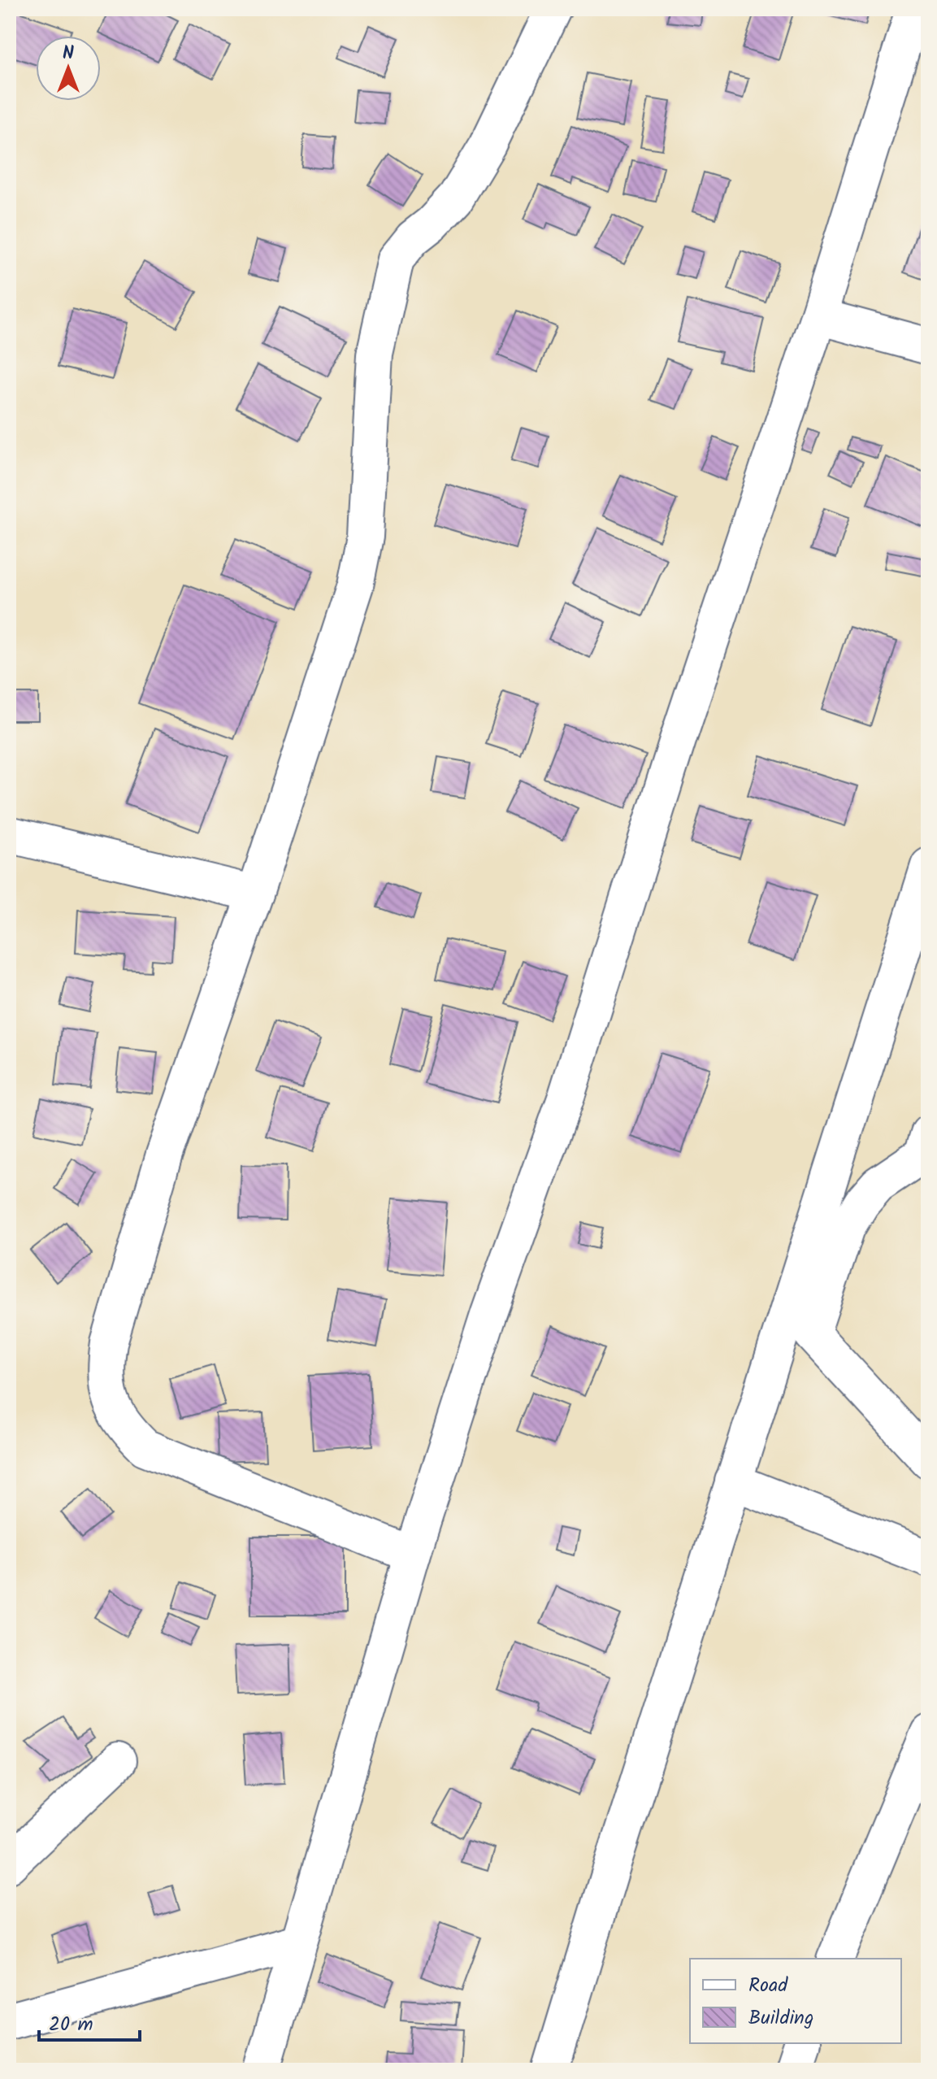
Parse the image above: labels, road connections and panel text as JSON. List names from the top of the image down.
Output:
{
  "legend": ["Road", "Building"],
  "scale_bar": "20 m",
  "north": "top"
}
